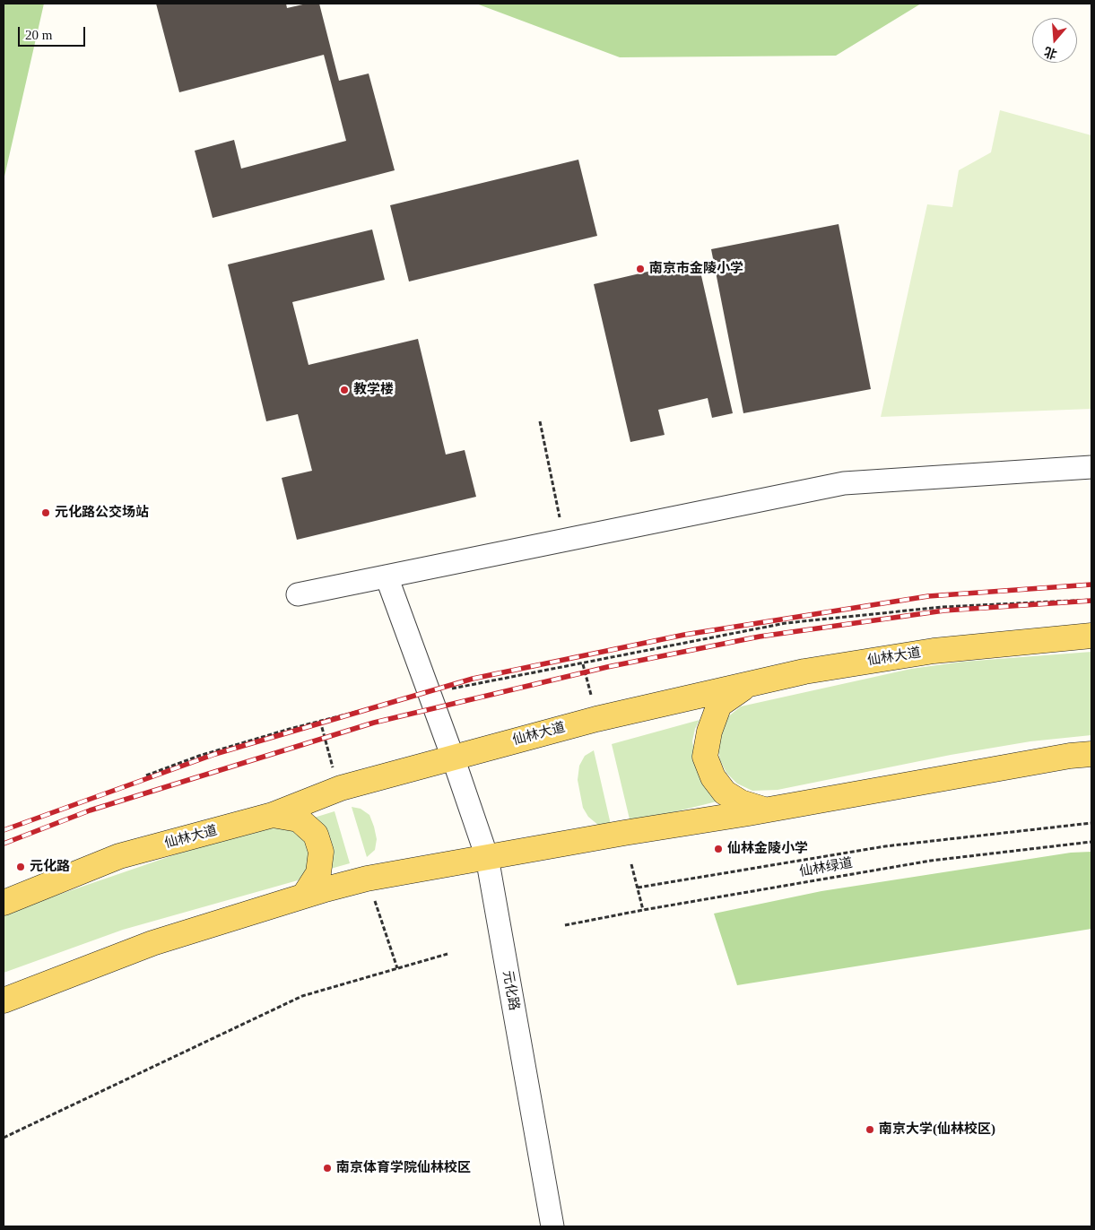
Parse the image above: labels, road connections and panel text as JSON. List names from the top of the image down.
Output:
{
  "streets": {
    "main road": ["仙林大道"],
    "street": ["元化路"],
    "path": ["仙林绿道"]
  },
  "crossings": [
    ["仙林大道", "元化路"]
  ],
  "places": [
    "南京市金陵小学",
    "教学楼",
    "元化路公交场站",
    "仙林金陵小学",
    "元化路",
    "南京大学(仙林校区)",
    "南京体育学院仙林校区"
  ],
  "scale_bar": "20 m",
  "north": "bottom"
}
